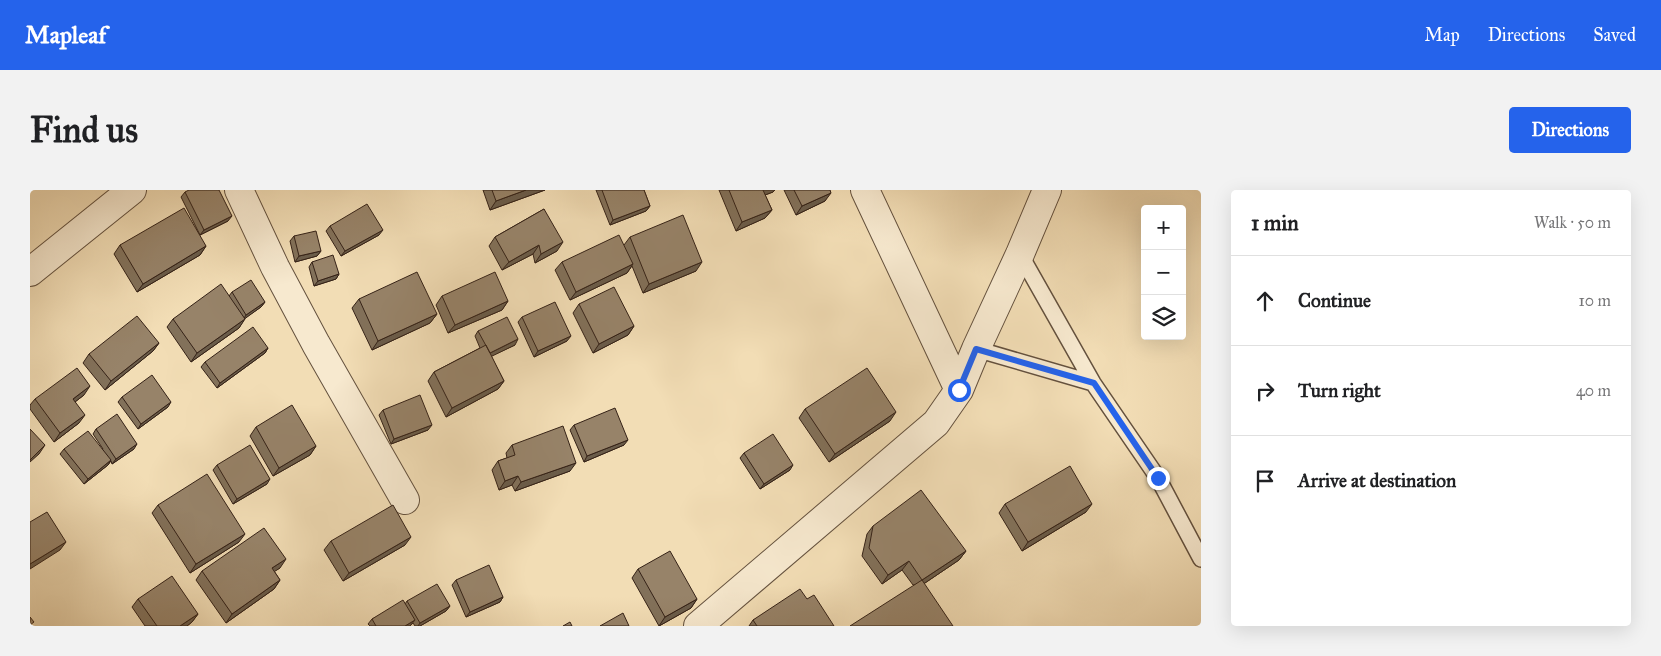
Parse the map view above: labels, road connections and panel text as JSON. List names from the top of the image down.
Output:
{
  "page": {
    "header": "Mapleaf",
    "nav": ["Map", "Directions", "Saved"],
    "buttons": "Directions",
    "title": "Find us",
    "heading": ["1 min", "Walk · 50 m"],
    "map_buttons": ["+", "−"],
    "list": [
      ["Continue", "10 m"],
      ["Turn right", "40 m"],
      "Arrive at destination"
    ]
  }
}
